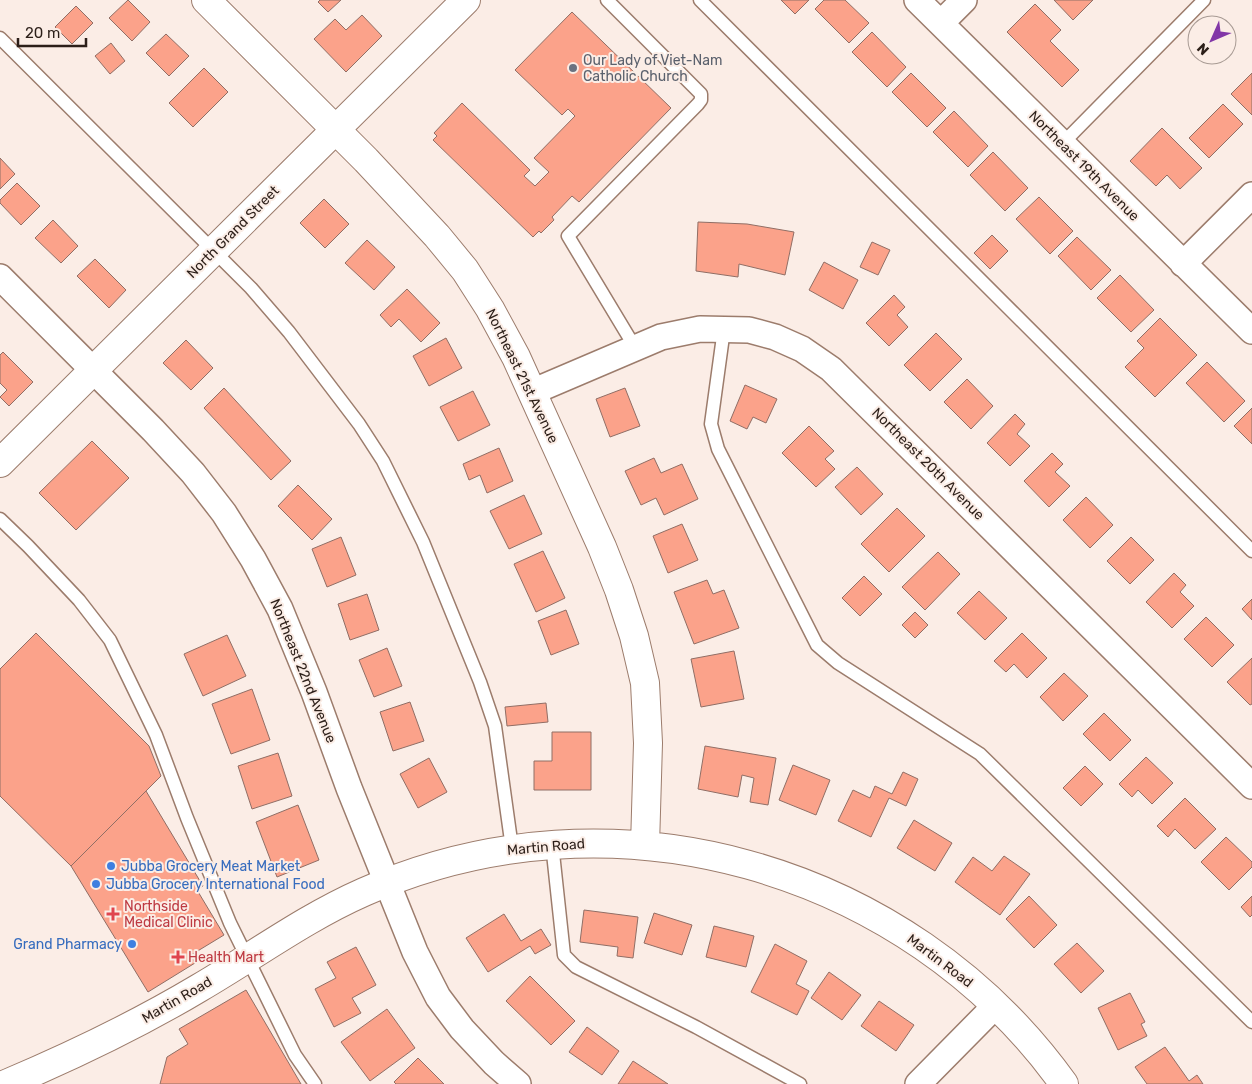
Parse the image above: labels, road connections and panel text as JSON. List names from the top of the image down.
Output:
{
  "streets": {
    "street": [
      "Northeast 19th Avenue",
      "North Grand Street",
      "Northeast 21st Avenue",
      "Northeast 20th Avenue",
      "Northeast 22nd Avenue",
      "Martin Road"
    ]
  },
  "crossings": [
    ["North Grand Street", "Northeast 21st Avenue"],
    ["North Grand Street", "Northeast 22nd Avenue"],
    ["Northeast 21st Avenue", "Northeast 20th Avenue"],
    ["Northeast 21st Avenue", "Martin Road"],
    ["Northeast 22nd Avenue", "Martin Road"]
  ],
  "places": {
    "other": [
      "Our Lady of Viet-Nam Catholic Church",
      "Jubba Grocery Meat Market",
      "Jubba Grocery International Food",
      "Grand Pharmacy"
    ],
    "health": ["Northside Medical Clinic", "Health Mart"]
  },
  "scale_bar": "20 m",
  "north": "bottom left"
}
